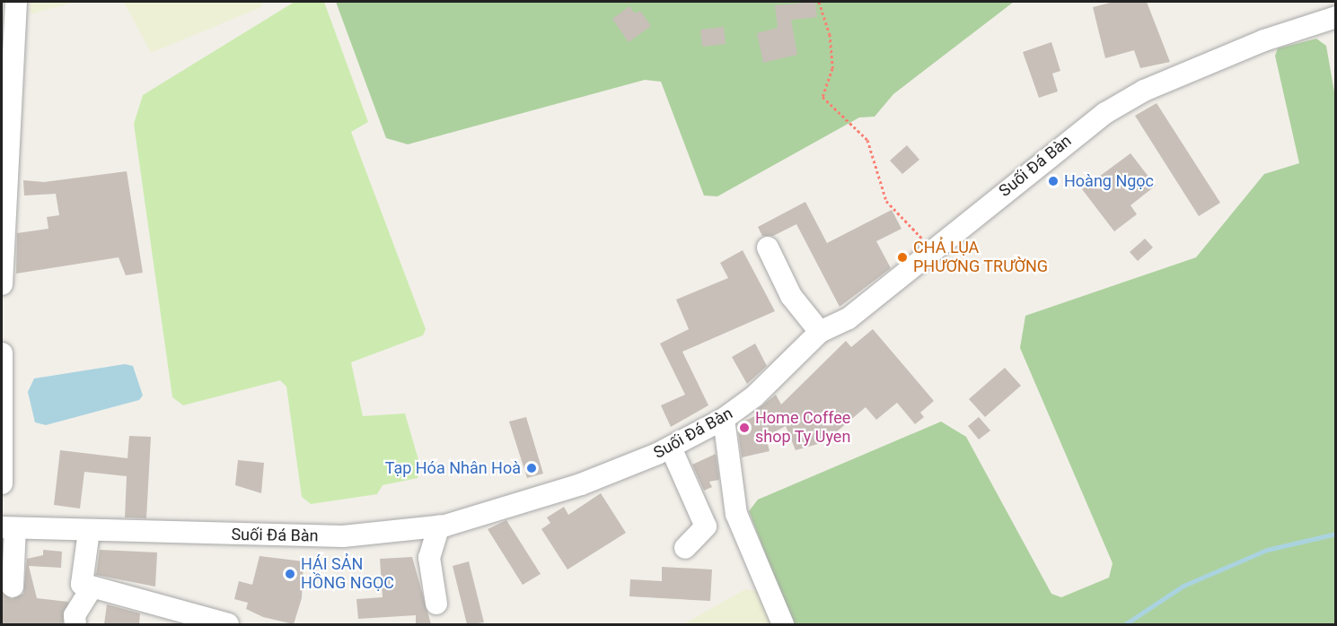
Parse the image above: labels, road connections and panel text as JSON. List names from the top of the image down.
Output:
{
  "streets": {
    "street": ["Suối Đá Bàn"]
  },
  "places": [
    "Hoàng Ngọc",
    "CHẢ LỤA PHƯƠNG TRƯỜNG",
    "Home Coffee shop Ty Uyen",
    "Tạp Hóa Nhân Hoà",
    "HÁI SẢN HỒNG NGỌC"
  ]
}
